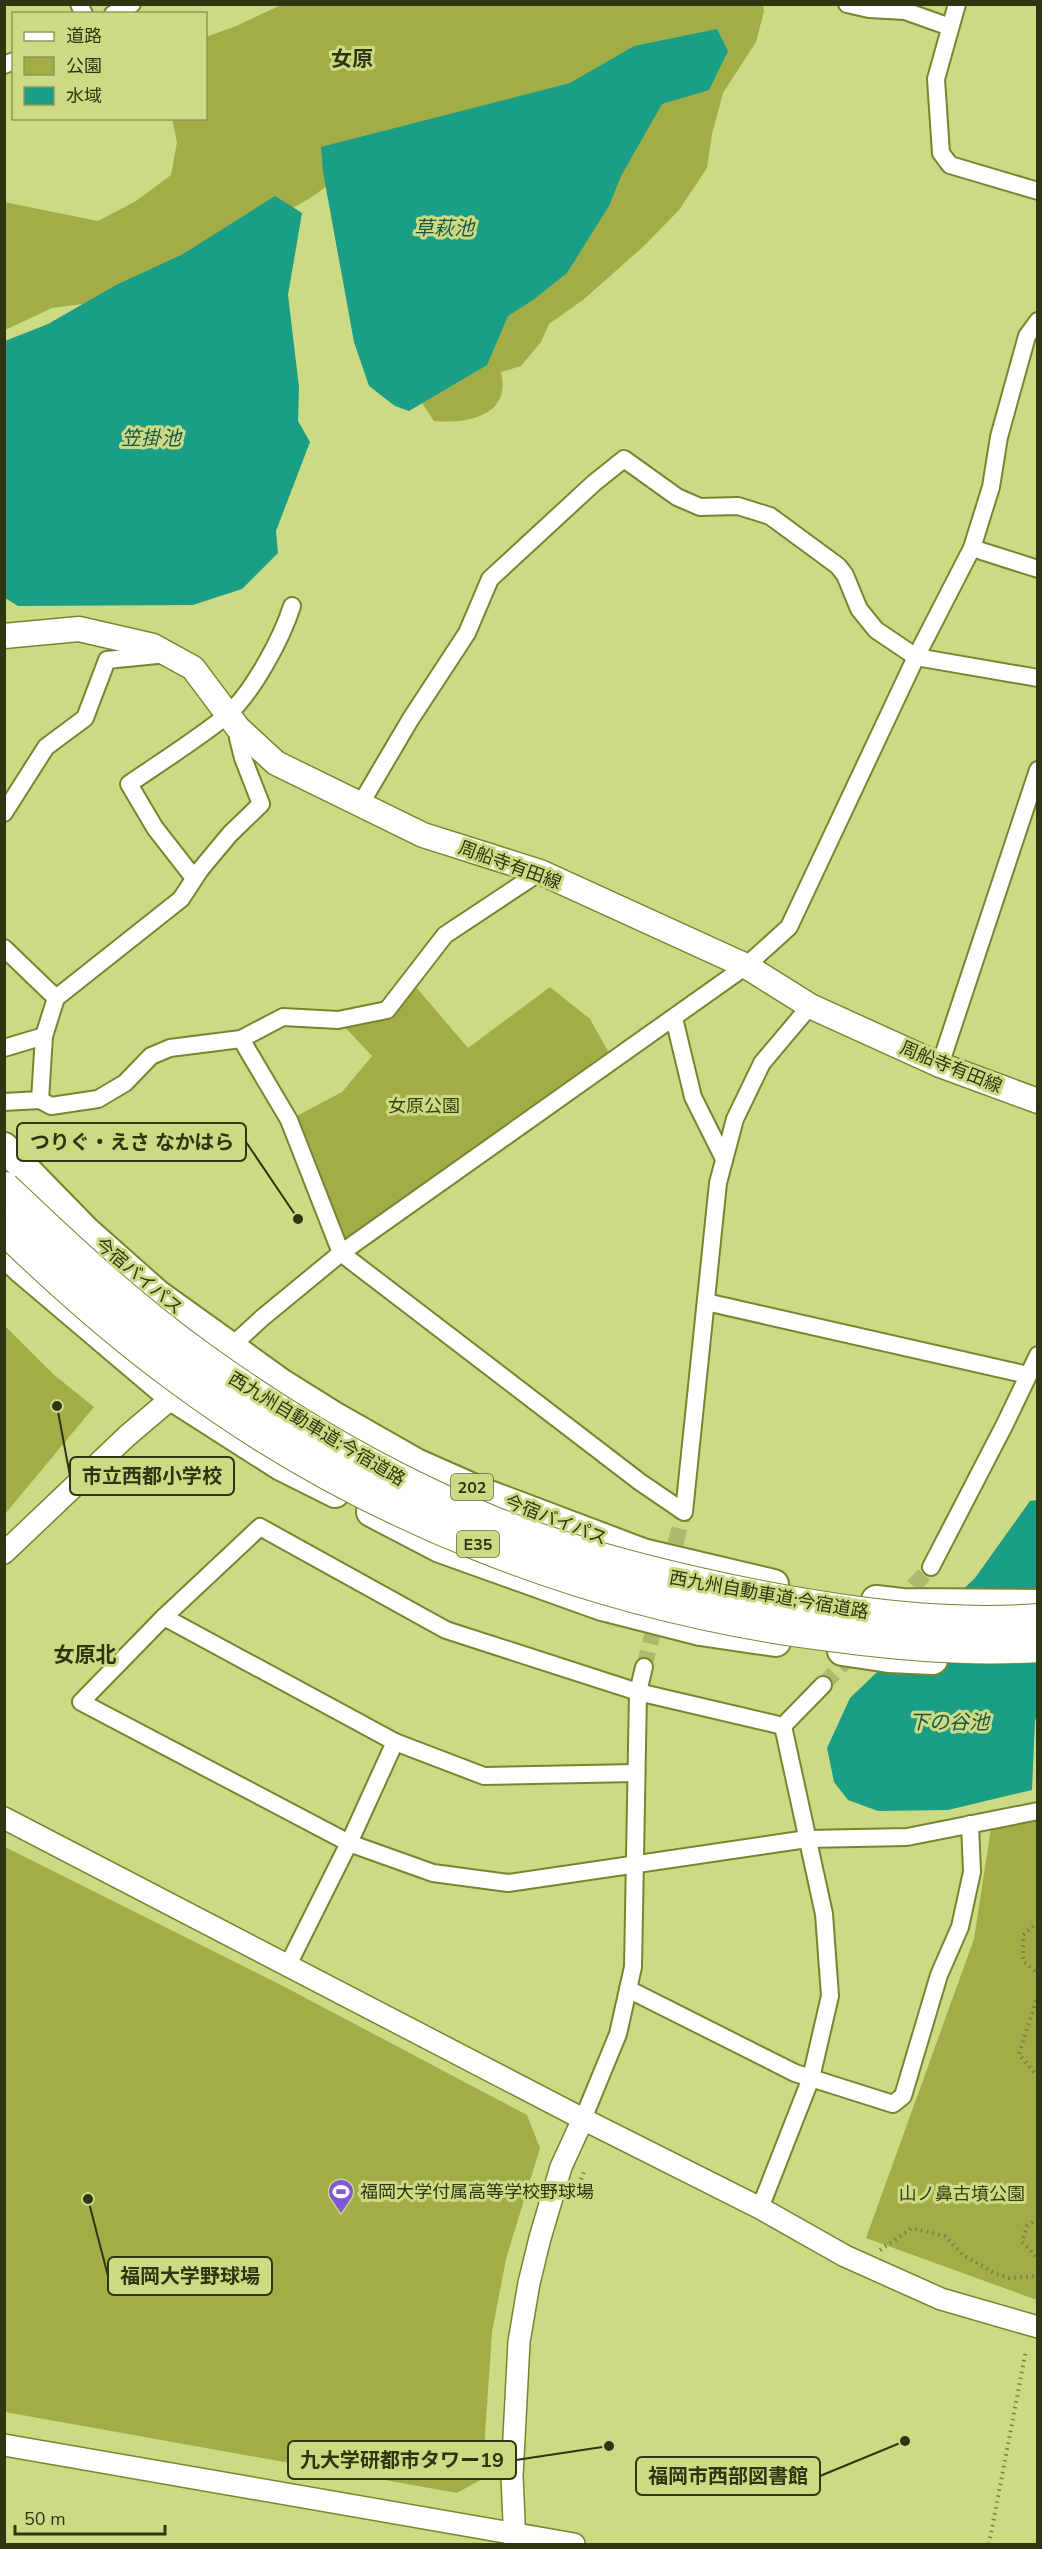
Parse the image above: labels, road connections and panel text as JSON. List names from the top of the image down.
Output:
{
  "streets": {
    "highway": [
      "今宿バイパス",
      "西九州自動車道;今宿道路",
      "202",
      "E35"
    ],
    "main road": ["周船寺有田線"]
  },
  "districts": ["女原", "女原北"],
  "water": ["草萩池", "笠掛池", "下の谷池"],
  "parks": ["女原公園", "山ノ鼻古墳公園"],
  "places": {
    "other": [
      "つりぐ・えさ なかはら",
      "市立西都小学校",
      "福岡大学野球場",
      "福岡市西部図書館",
      "九大学研都市タワー19"
    ],
    "sports": ["福岡大学付属高等学校野球場"]
  },
  "legend": ["道路", "公園", "水域"],
  "scale_bar": "50 m"
}
